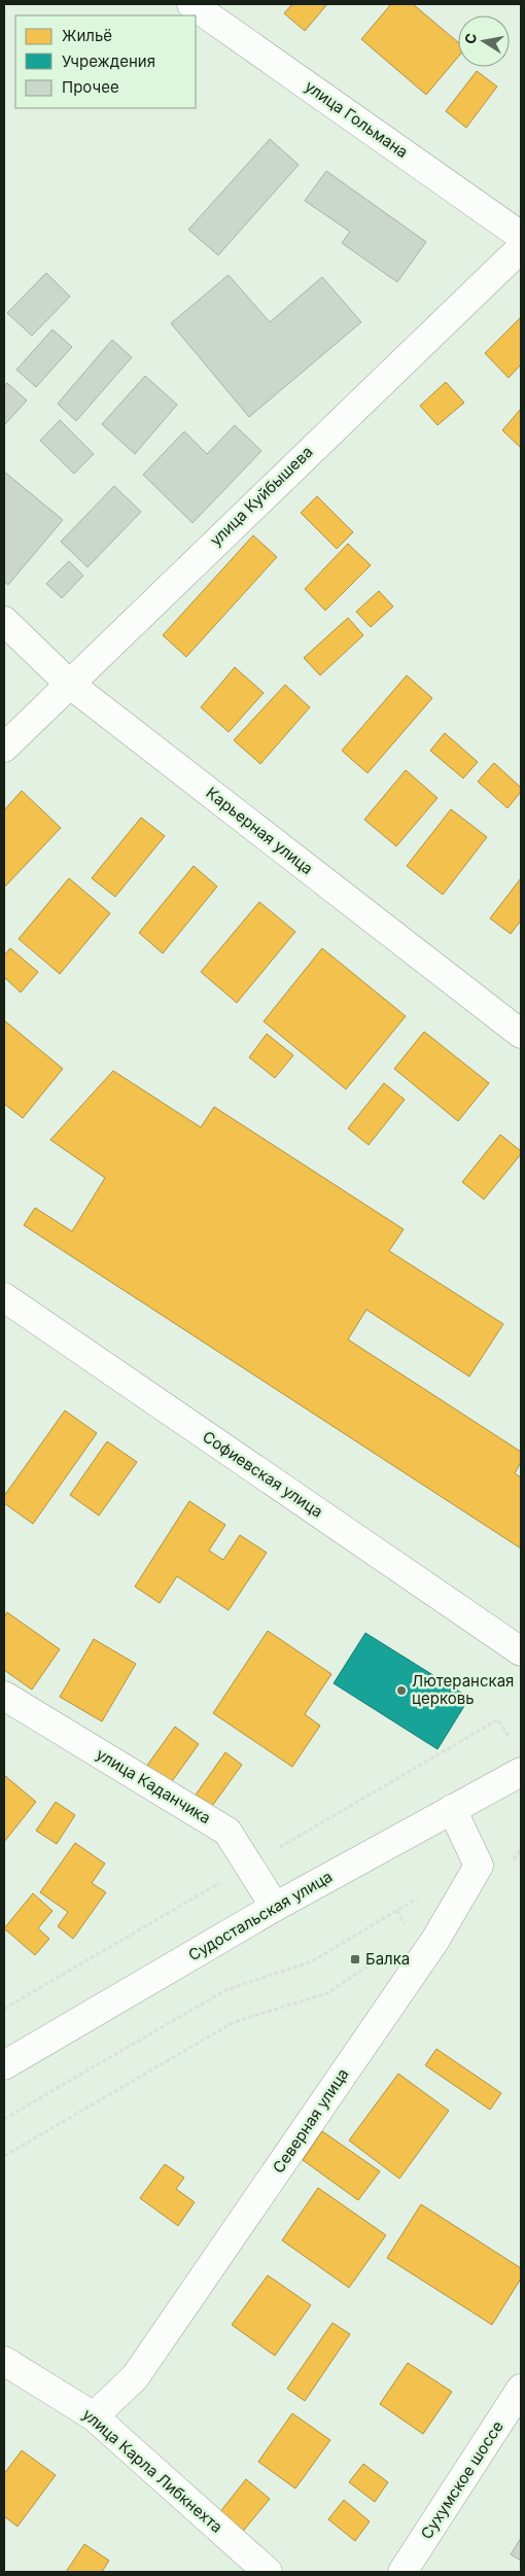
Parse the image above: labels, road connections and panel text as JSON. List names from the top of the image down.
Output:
{
  "streets": {
    "main road": [
      "улица Гольмана",
      "улица Куйбышева",
      "Карьерная улица",
      "Софиевская улица",
      "улица Каданчика",
      "Судостальская улица",
      "Северная улица",
      "улица Карла Либкнехта",
      "Сухумское шоссе"
    ]
  },
  "crossings": [
    ["улица Куйбышева", "Карьерная улица"],
    ["улица Каданчика", "Судостальская улица"],
    ["Судостальская улица", "Северная улица"],
    ["Северная улица", "улица Карла Либкнехта"]
  ],
  "places": {
    "other": ["Лютеранская церковь"],
    "transit": ["Балка"]
  },
  "legend": ["Жильё", "Учреждения", "Прочее"],
  "north": "left"
}
